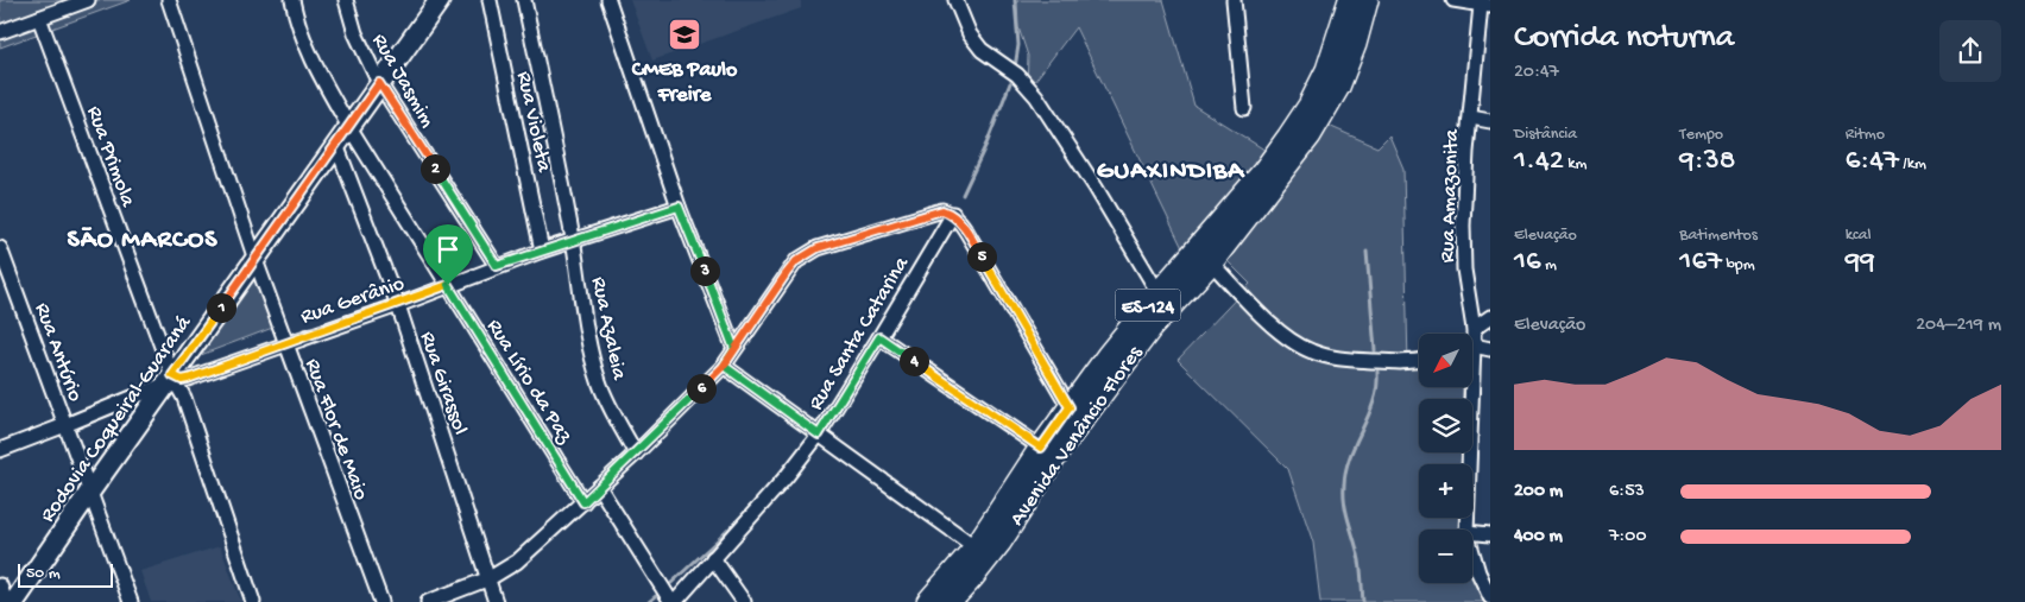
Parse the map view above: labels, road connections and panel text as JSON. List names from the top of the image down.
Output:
{
  "streets": {
    "main road": ["ES-124", "Avenida Venâncio Flores"],
    "street": [
      "Rua Jasmim",
      "Rua Violeta",
      "Rua Primola",
      "Rua Amazonita",
      "Rua Gerânio",
      "Rua Azaleia",
      "Rua Santa Catarina",
      "Rua Antúrio",
      "Rua Lírio da Paz",
      "Rua Girassol",
      "Rodovia Coqueiral-Guaraná",
      "Rua Flor de Maio"
    ]
  },
  "crossings": [
    ["Rua Jasmim", "Rua Gerânio"],
    ["Rua Jasmim", "Rodovia Coqueiral-Guaraná"],
    ["Rua Violeta", "Rua Gerânio"],
    ["Rua Violeta", "Rua Azaleia"],
    ["Rua Primola", "Rua Gerânio"],
    ["Rua Primola", "Rodovia Coqueiral-Guaraná"],
    ["Rua Gerânio", "Rua Azaleia"],
    ["Rua Gerânio", "Rua Antúrio"],
    ["Rua Gerânio", "Rua Lírio da Paz"],
    ["Rua Gerânio", "Rua Girassol"],
    ["Rua Gerânio", "Rodovia Coqueiral-Guaraná"],
    ["Rua Gerânio", "Rua Flor de Maio"],
    ["Rua Antúrio", "Rodovia Coqueiral-Guaraná"],
    ["Rua Lírio da Paz", "Rodovia Coqueiral-Guaraná"],
    ["Rua Girassol", "Rodovia Coqueiral-Guaraná"],
    ["Rodovia Coqueiral-Guaraná", "Rua Flor de Maio"]
  ],
  "districts": ["GUAXINDIBA", "SÃO MARCOS"],
  "places": {
    "school or university": ["CMEB Paulo Freire"]
  },
  "scale_bar": "50 m",
  "north": "bottom left",
  "page": {
    "heading": ["Corrida noturna", "20:47"],
    "stats": [
      ["Distância", "1.42 km"],
      ["Tempo", "9:38"],
      ["Ritmo", "6:47 /km"],
      ["Elevação", "16 m"],
      ["Batimentos", "167 bpm"],
      ["kcal", "99"]
    ],
    "pins": [
      "2",
      "5",
      "3",
      "1",
      "4",
      "6"
    ],
    "chart": ["Elevação", "204–219 m"],
    "map_buttons": ["+", "−"],
    "list": [
      {
        "name": "200 m",
        "note": "6:53"
      },
      {
        "name": "400 m",
        "note": "7:00"
      }
    ],
    "scale": "50 m"
  }
}
